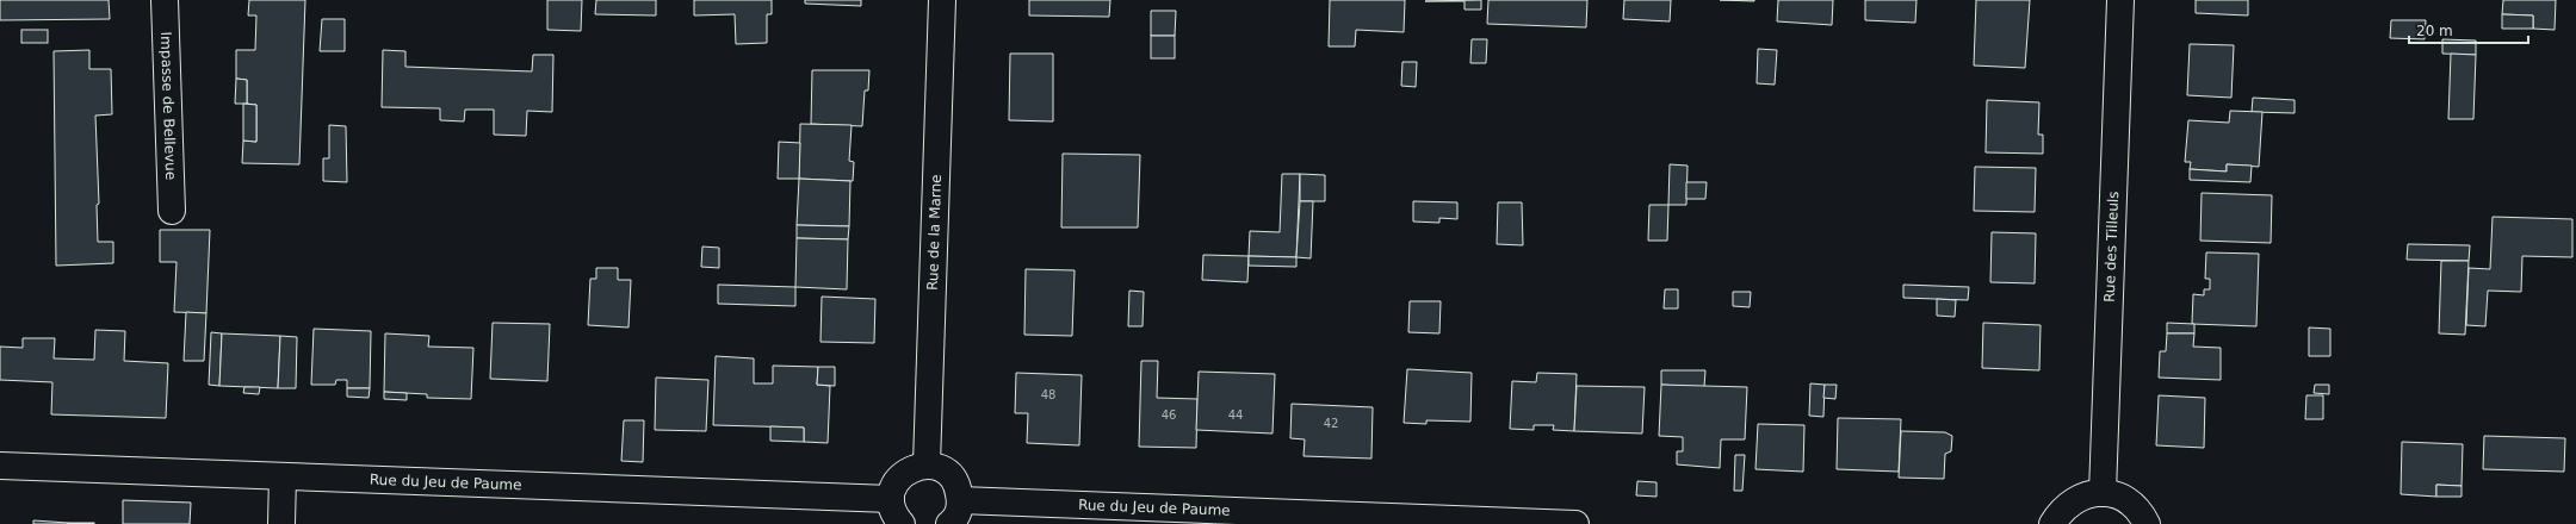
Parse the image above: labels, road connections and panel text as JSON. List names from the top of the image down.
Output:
{
  "streets": {
    "street": [
      "Impasse de Bellevue",
      "Rue de la Marne",
      "Rue des Tilleuls",
      "Rue du Jeu de Paume"
    ]
  },
  "house_numbers": [
    "48",
    "46",
    "44",
    "42"
  ],
  "scale_bar": "20 m"
}
